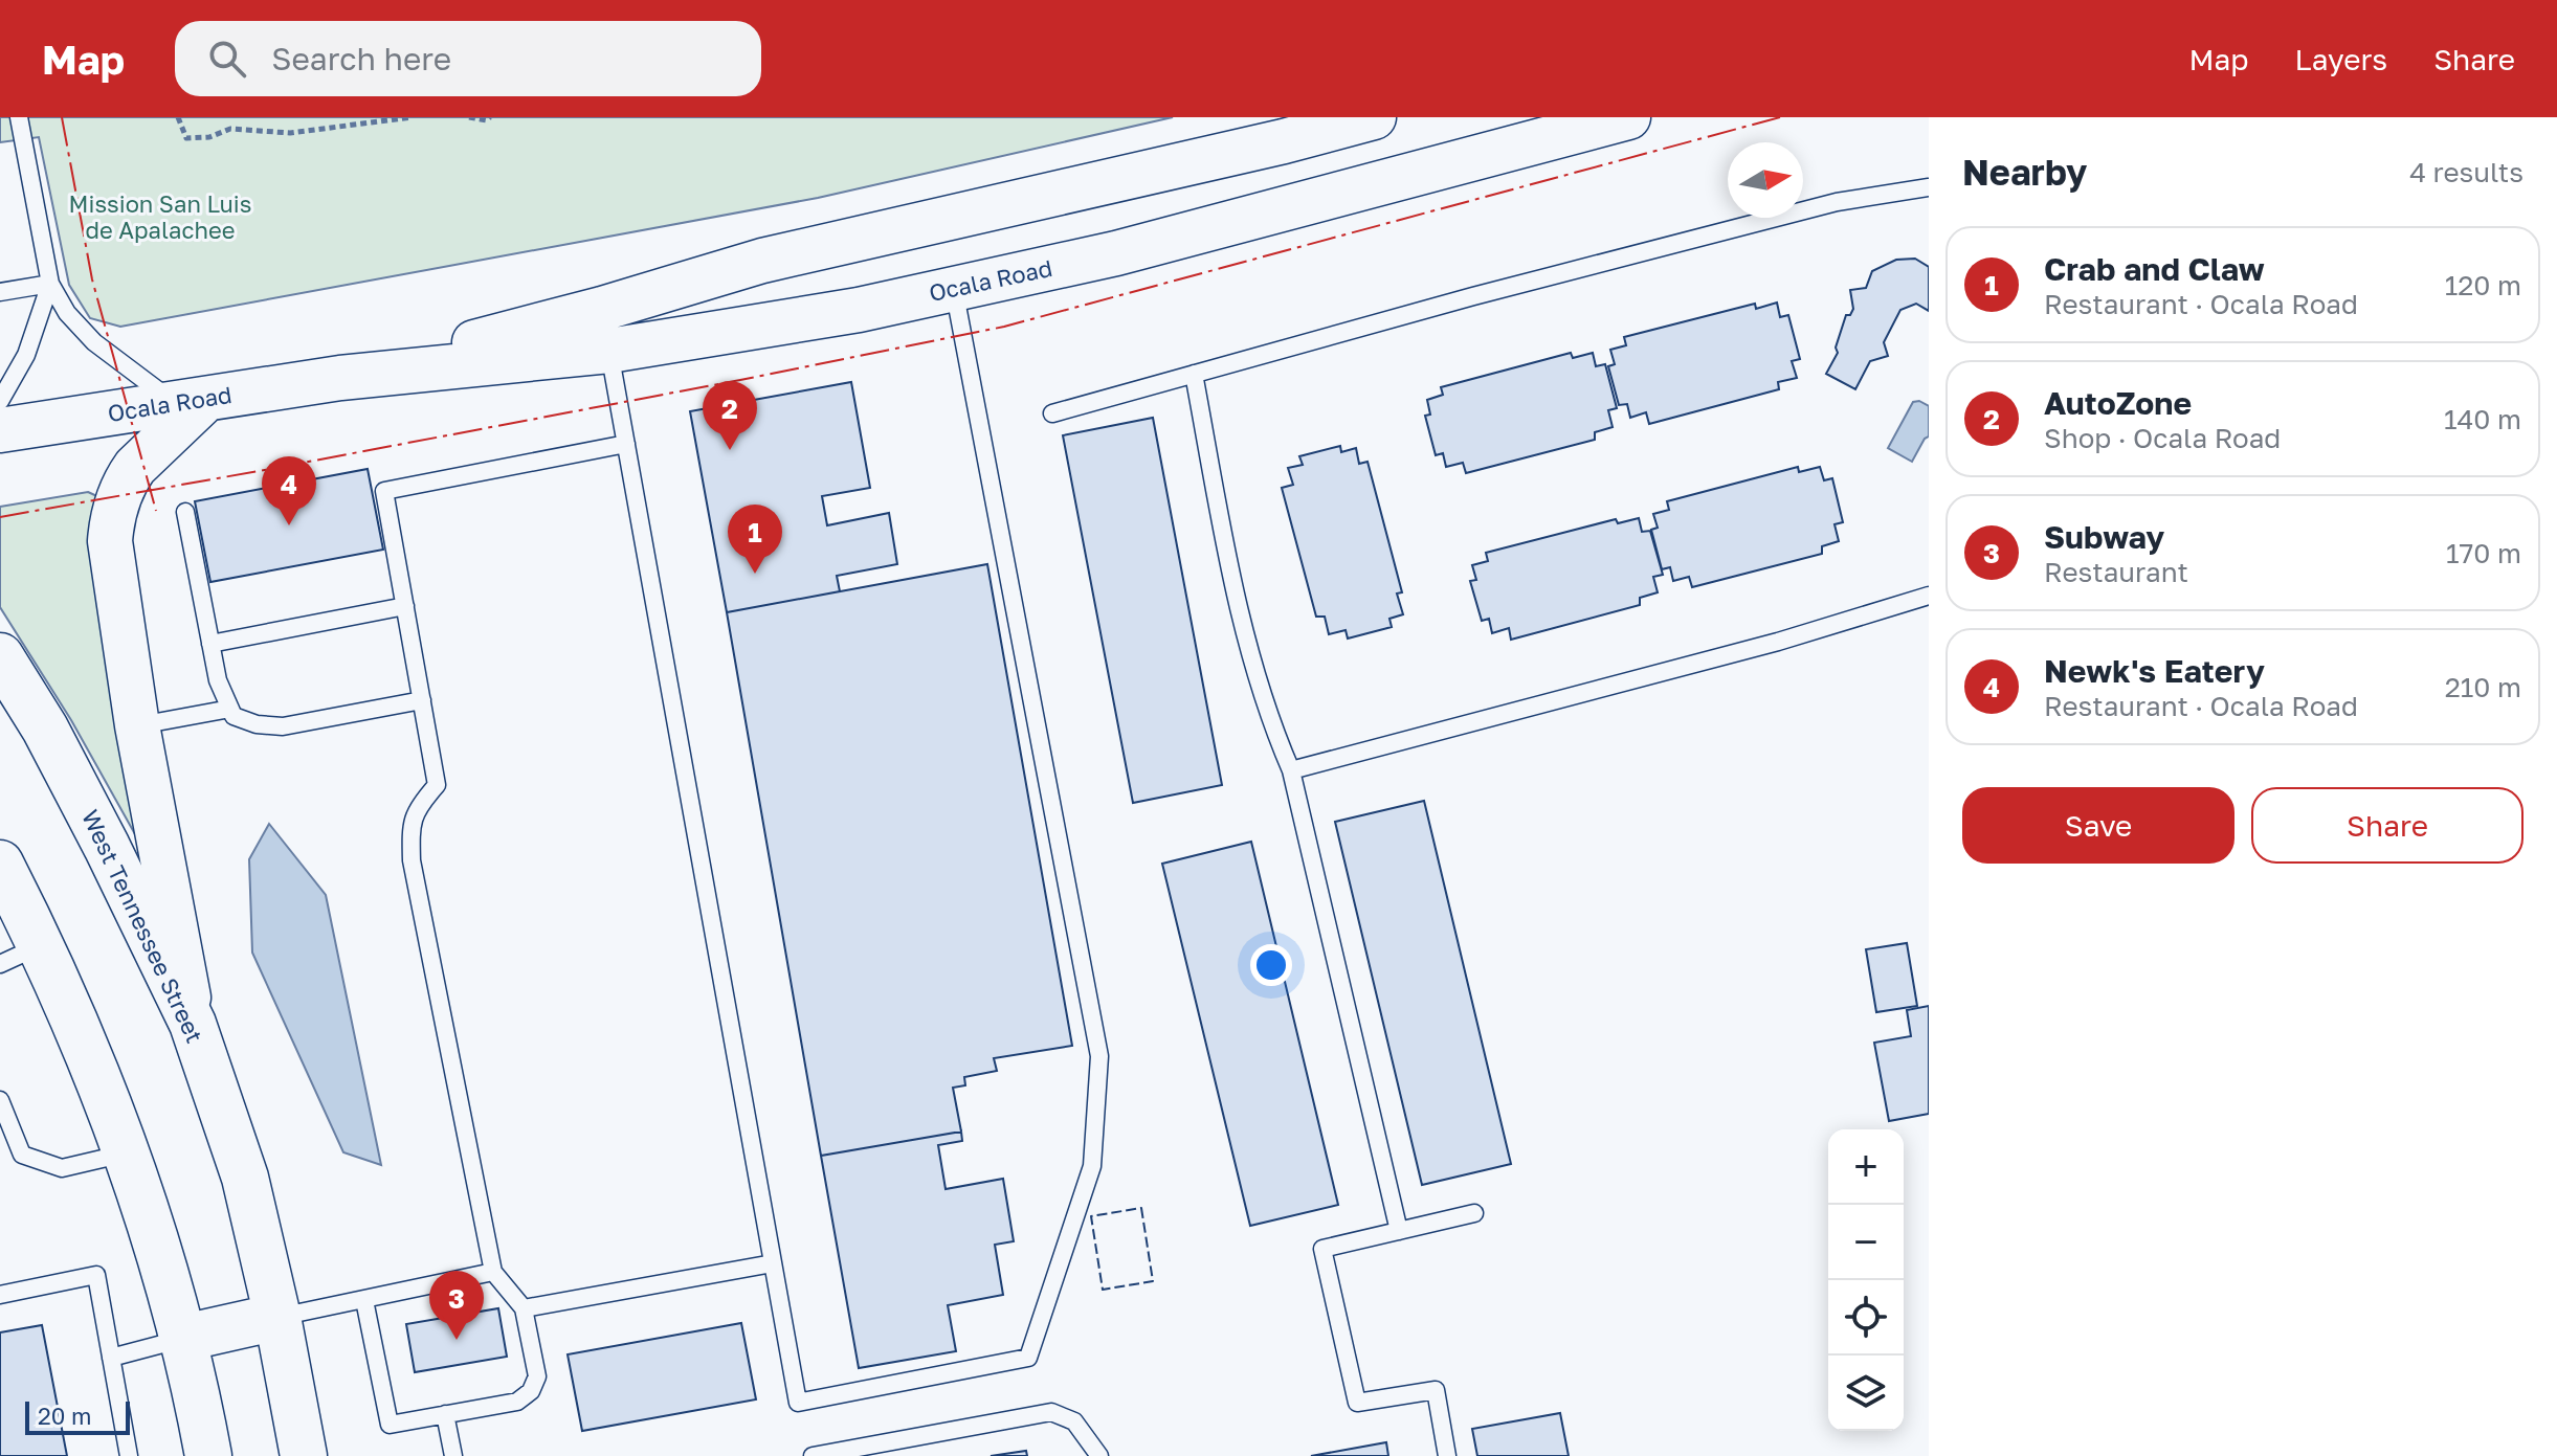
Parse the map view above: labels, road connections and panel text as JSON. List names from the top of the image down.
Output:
{
  "streets": {
    "main road": ["Ocala Road", "West Tennessee Street"]
  },
  "parks": ["Mission San Luis de Apalachee"],
  "scale_bar": "20 m",
  "north": "right",
  "page": {
    "header": "Map",
    "search": "Search here",
    "nav": ["Map", "Layers", "Share"],
    "heading": ["Nearby", "4 results"],
    "list": [
      {
        "mark": "1",
        "name": "Crab and Claw",
        "note": "Restaurant · Ocala Road",
        "value": "120 m"
      },
      {
        "mark": "2",
        "name": "AutoZone",
        "note": "Shop · Ocala Road",
        "value": "140 m"
      },
      {
        "mark": "3",
        "name": "Subway",
        "note": "Restaurant",
        "value": "170 m"
      },
      {
        "mark": "4",
        "name": "Newk's Eatery",
        "note": "Restaurant · Ocala Road",
        "value": "210 m"
      }
    ],
    "pins": [
      "2",
      "4",
      "1",
      "3"
    ],
    "buttons": ["Save", "Share"],
    "map_buttons": ["+", "−"],
    "scale": "20 m"
  }
}
